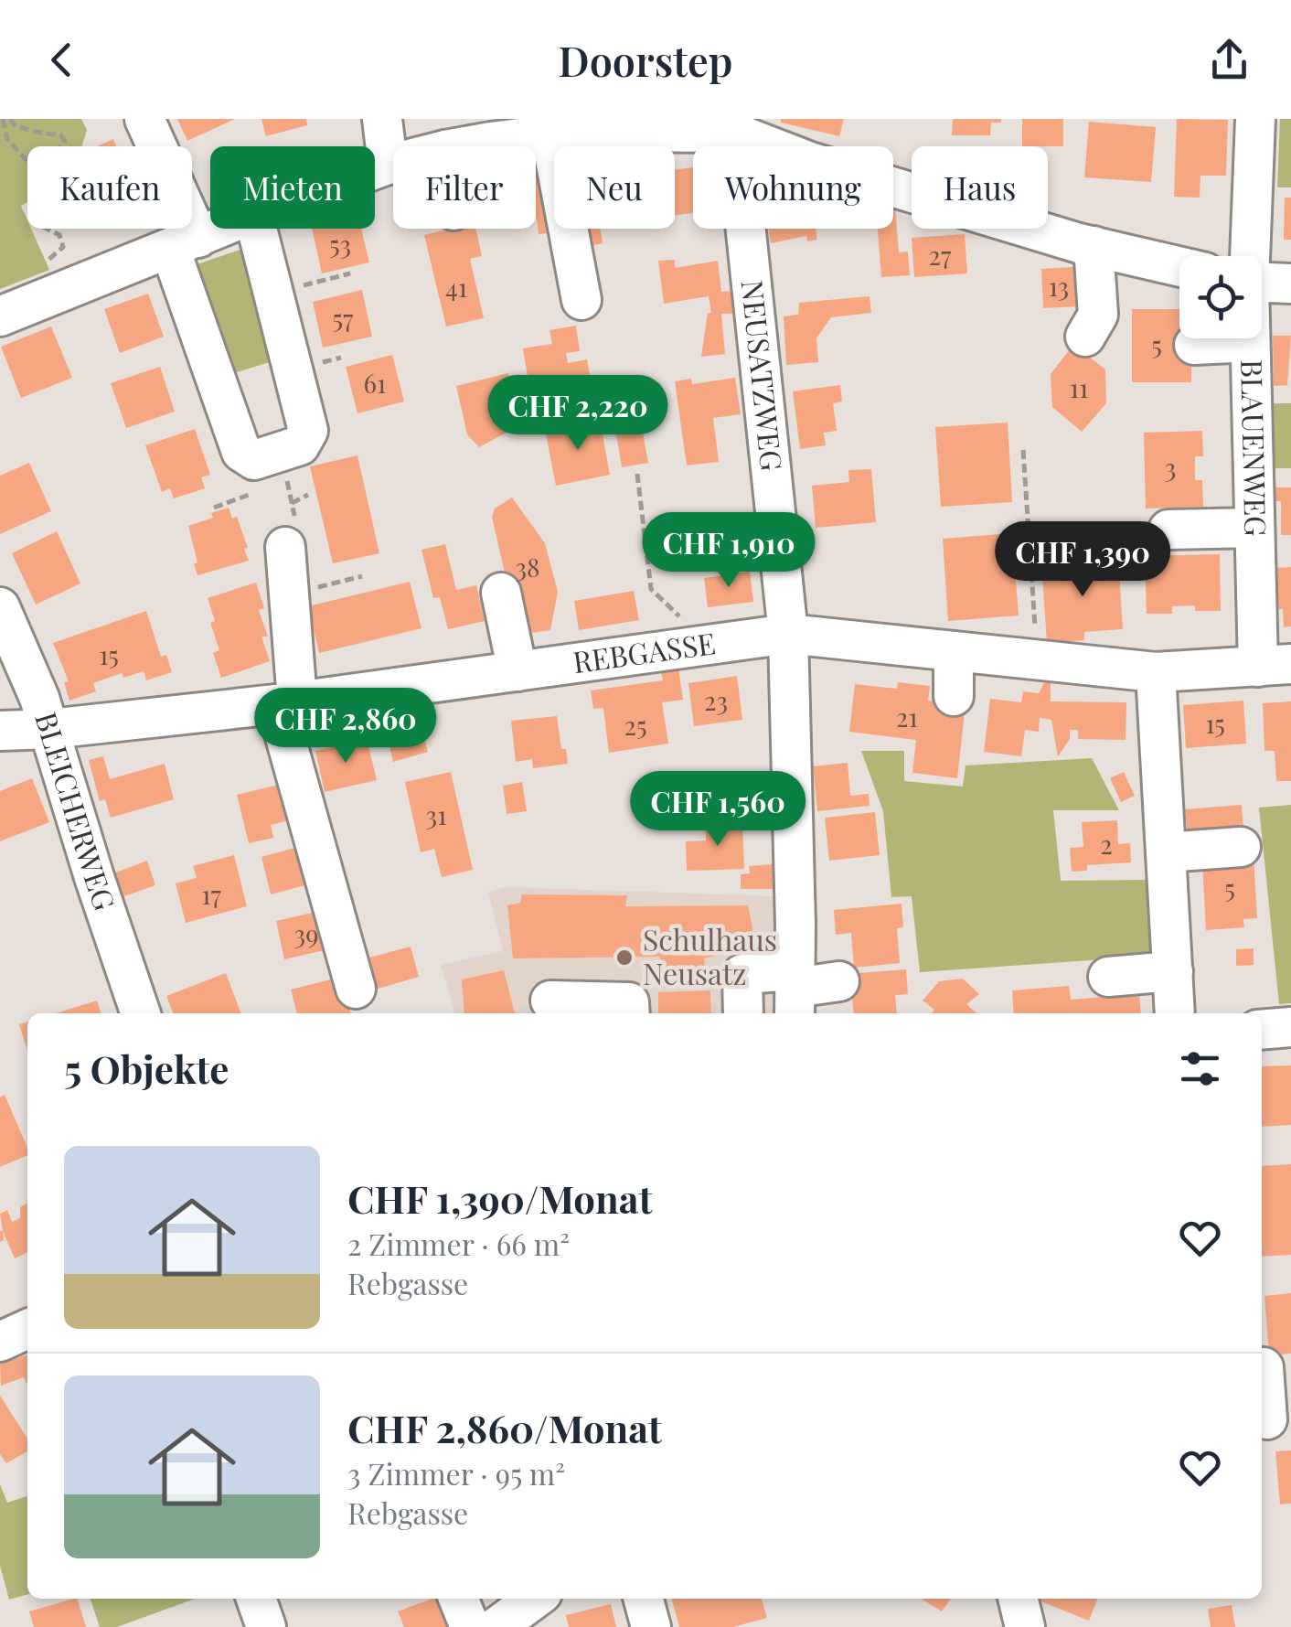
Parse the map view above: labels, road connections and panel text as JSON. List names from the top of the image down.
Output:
{
  "streets": {
    "street": [
      "NEUSATZWEG",
      "BLAUENWEG",
      "REBGASSE",
      "BLEICHERWEG"
    ]
  },
  "crossings": [
    ["NEUSATZWEG", "REBGASSE"],
    ["BLAUENWEG", "REBGASSE"],
    ["REBGASSE", "BLEICHERWEG"]
  ],
  "places": ["Schulhaus Neusatz"],
  "house_numbers": [
    "53",
    "27",
    "13",
    "41",
    "57",
    "5",
    "61",
    "11",
    "3",
    "38",
    "15",
    "23",
    "21",
    "15",
    "25",
    "31",
    "2",
    "5",
    "17",
    "39"
  ],
  "page": {
    "header": "Doorstep",
    "chip": [
      "Kaufen",
      "Mieten",
      "Filter",
      "Neu",
      "Wohnung",
      "Haus"
    ],
    "price": [
      "CHF 2,220",
      "CHF 1,910",
      "CHF 1,390",
      "CHF 2,860",
      "CHF 1,560"
    ],
    "heading": "5 Objekte",
    "list": [
      {
        "name": "CHF 1,390/Monat",
        "note": "2 Zimmer · 66 m² · Rebgasse"
      },
      {
        "name": "CHF 2,860/Monat",
        "note": "3 Zimmer · 95 m² · Rebgasse"
      }
    ]
  }
}
